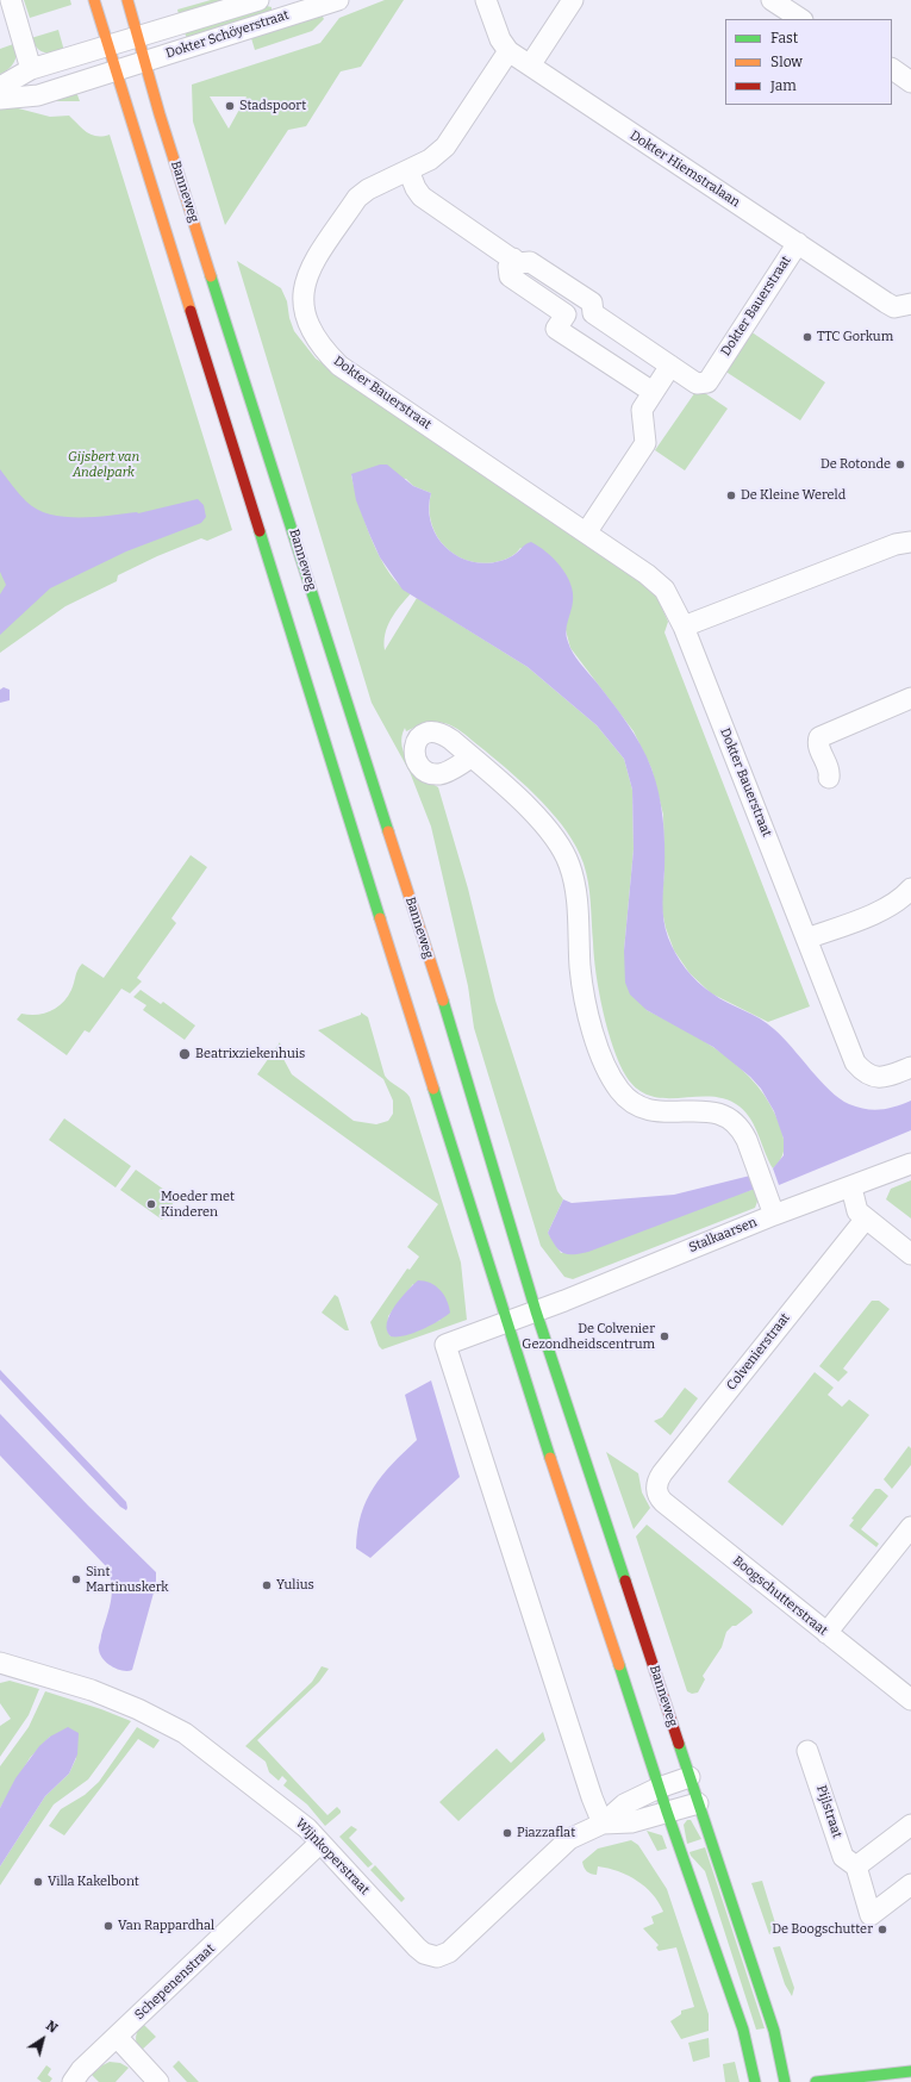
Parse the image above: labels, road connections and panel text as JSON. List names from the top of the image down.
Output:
{
  "streets": {
    "main road": ["Banneweg"],
    "street": [
      "Dokter Schöyerstraat",
      "Dokter Hiemstralaan",
      "Dokter Bauerstraat",
      "Stalkaarsen",
      "Colvenierstraat",
      "Boogschutterstraat",
      "Pijlstraat",
      "Wijnkoperstraat",
      "Schepenenstraat"
    ]
  },
  "crossings": [
    ["Dokter Schöyerstraat", "Banneweg"],
    ["Dokter Hiemstralaan", "Dokter Bauerstraat"],
    ["Banneweg", "Stalkaarsen"],
    ["Banneweg", "Wijnkoperstraat"],
    ["Colvenierstraat", "Boogschutterstraat"],
    ["Wijnkoperstraat", "Schepenenstraat"]
  ],
  "parks": ["Gijsbert van Andelpark"],
  "places": [
    "Stadspoort",
    "TTC Gorkum",
    "De Rotonde",
    "De Kleine Wereld",
    "Beatrixziekenhuis",
    "Moeder met Kinderen",
    "De Colvenier Gezondheidscentrum",
    "Sint Martinuskerk",
    "Yulius",
    "Piazzaflat",
    "Villa Kakelbont",
    "Van Rappardhal",
    "De Boogschutter"
  ],
  "legend": ["Fast", "Slow", "Jam"],
  "north": "top right"
}
